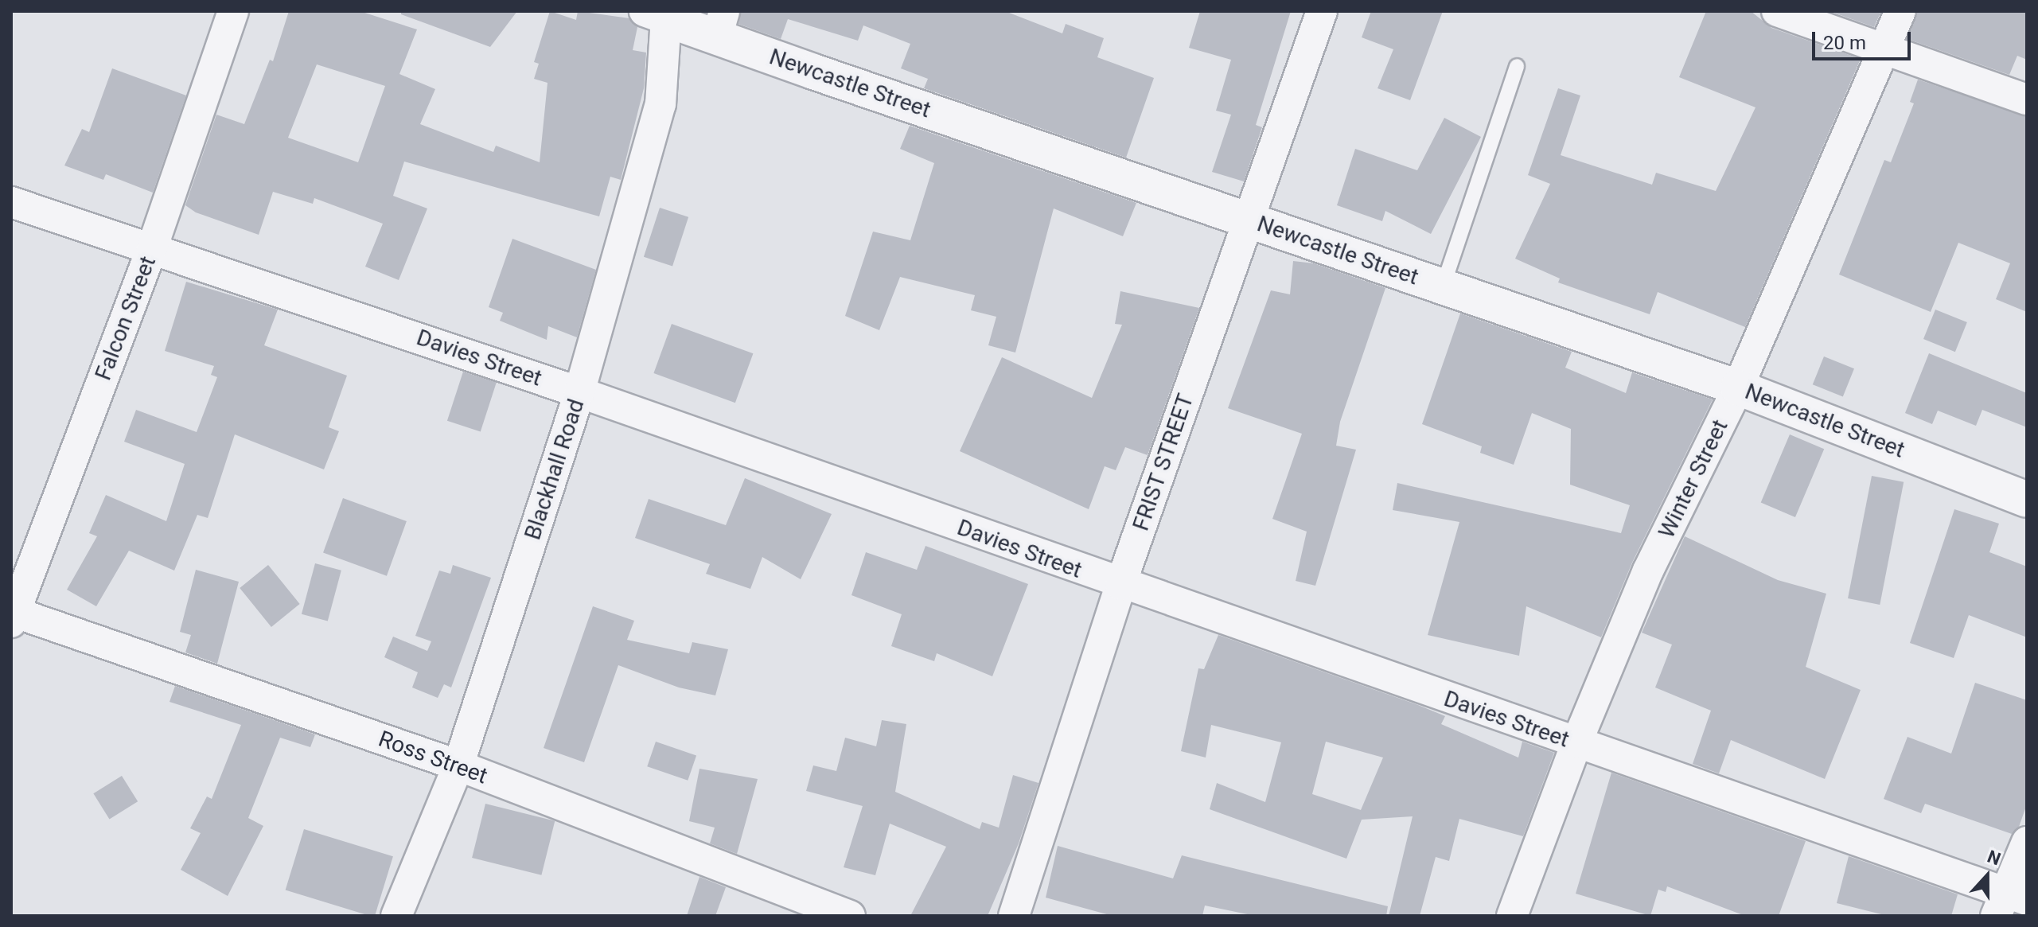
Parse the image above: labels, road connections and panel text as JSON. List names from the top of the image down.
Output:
{
  "streets": {
    "street": [
      "Newcastle Street",
      "Falcon Street",
      "Davies Street",
      "FRIST STREET",
      "Blackhall Road",
      "Winter Street",
      "Ross Street"
    ]
  },
  "crossings": [
    ["Newcastle Street", "FRIST STREET"],
    ["Newcastle Street", "Blackhall Road"],
    ["Newcastle Street", "Winter Street"],
    ["Falcon Street", "Davies Street"],
    ["Falcon Street", "Ross Street"],
    ["Davies Street", "FRIST STREET"],
    ["Davies Street", "Blackhall Road"],
    ["Davies Street", "Winter Street"],
    ["Blackhall Road", "Ross Street"]
  ],
  "scale_bar": "20 m",
  "north": "top"
}
